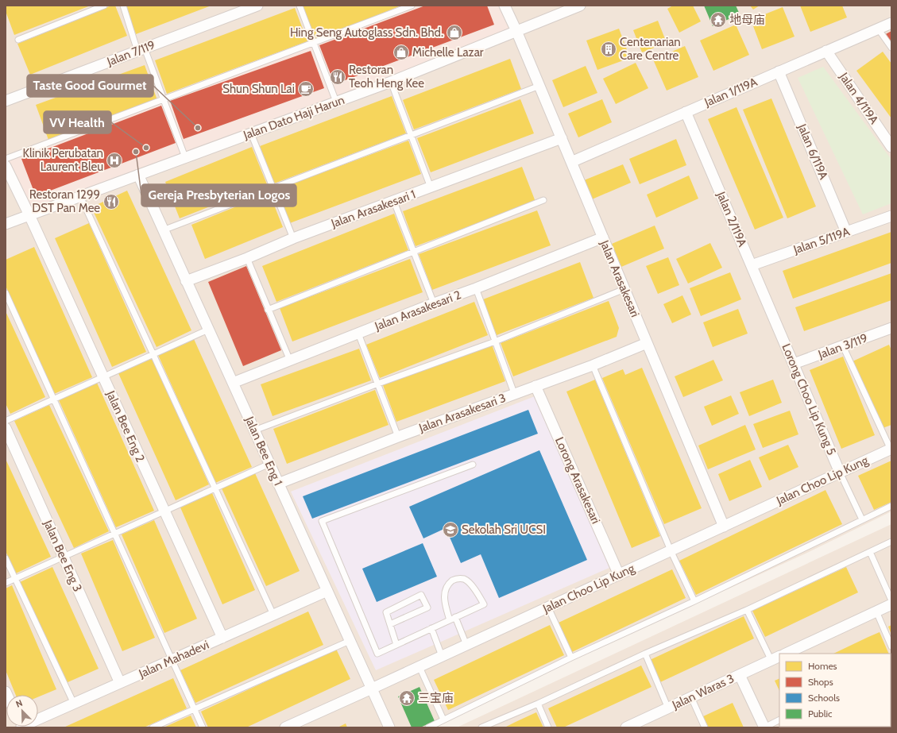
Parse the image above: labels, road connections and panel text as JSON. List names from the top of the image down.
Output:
{
  "streets": {
    "street": [
      "Jalan 7/119",
      "Jalan 1/119A",
      "Jalan 4/119A",
      "Jalan Dato Haji Harun",
      "Jalan 6/119A",
      "Jalan Arasakesari 1",
      "Jalan 2/119A",
      "Jalan 5/119A",
      "Jalan Arasakesari",
      "Jalan Arasakesari 2",
      "Jalan 3/119",
      "Lorong Choo Lip Kung 5",
      "Jalan Arasakesari 3",
      "Jalan Bee Eng 2",
      "Jalan Bee Eng 1",
      "Lorong Arasakesari",
      "Jalan Choo Lip Kung",
      "Jalan Bee Eng 3",
      "Jalan Mahadevi",
      "Jalan Waras 3"
    ]
  },
  "crossings": [
    ["Jalan 1/119A", "Jalan 4/119A"],
    ["Jalan 1/119A", "Jalan 6/119A"],
    ["Jalan 1/119A", "Jalan 2/119A"],
    ["Jalan 1/119A", "Jalan Arasakesari"],
    ["Jalan Dato Haji Harun", "Jalan Arasakesari"],
    ["Jalan Dato Haji Harun", "Jalan Bee Eng 2"],
    ["Jalan Dato Haji Harun", "Jalan Bee Eng 1"],
    ["Jalan 6/119A", "Jalan 5/119A"],
    ["Jalan Arasakesari 1", "Jalan Arasakesari"],
    ["Jalan Arasakesari 1", "Jalan Bee Eng 1"],
    ["Jalan 2/119A", "Jalan 5/119A"],
    ["Jalan 2/119A", "Lorong Choo Lip Kung 5"],
    ["Jalan Arasakesari", "Jalan Arasakesari 2"],
    ["Jalan Arasakesari", "Jalan Arasakesari 3"],
    ["Jalan Arasakesari", "Jalan Choo Lip Kung"],
    ["Jalan Arasakesari 2", "Jalan Bee Eng 1"],
    ["Jalan 3/119", "Lorong Choo Lip Kung 5"],
    ["Lorong Choo Lip Kung 5", "Jalan Choo Lip Kung"],
    ["Jalan Arasakesari 3", "Jalan Bee Eng 1"],
    ["Jalan Arasakesari 3", "Lorong Arasakesari"],
    ["Jalan Bee Eng 2", "Jalan Mahadevi"],
    ["Jalan Bee Eng 1", "Jalan Choo Lip Kung"],
    ["Jalan Bee Eng 1", "Jalan Mahadevi"],
    ["Lorong Arasakesari", "Jalan Choo Lip Kung"],
    ["Jalan Bee Eng 3", "Jalan Mahadevi"]
  ],
  "places": {
    "temple": ["地母庙", "三宝庙"],
    "shop": ["Hing Seng Autoglass Sdn. Bhd.", "Michelle Lazar"],
    "building": ["Centenarian Care Centre"],
    "restaurant": ["Restoran Teoh Heng Kee", "Restoran 1299 DST Pan Mee"],
    "cafe": ["Shun Shun Lai"],
    "other": ["Taste Good Gourmet", "VV Health", "Gereja Presbyterian Logos"],
    "hospital": ["Klinik Perubatan Laurent Bleu"],
    "school or university": ["Sekolah Sri UCSI"]
  },
  "legend": [
    "Homes",
    "Shops",
    "Schools",
    "Public"
  ],
  "north": "top left"
}
